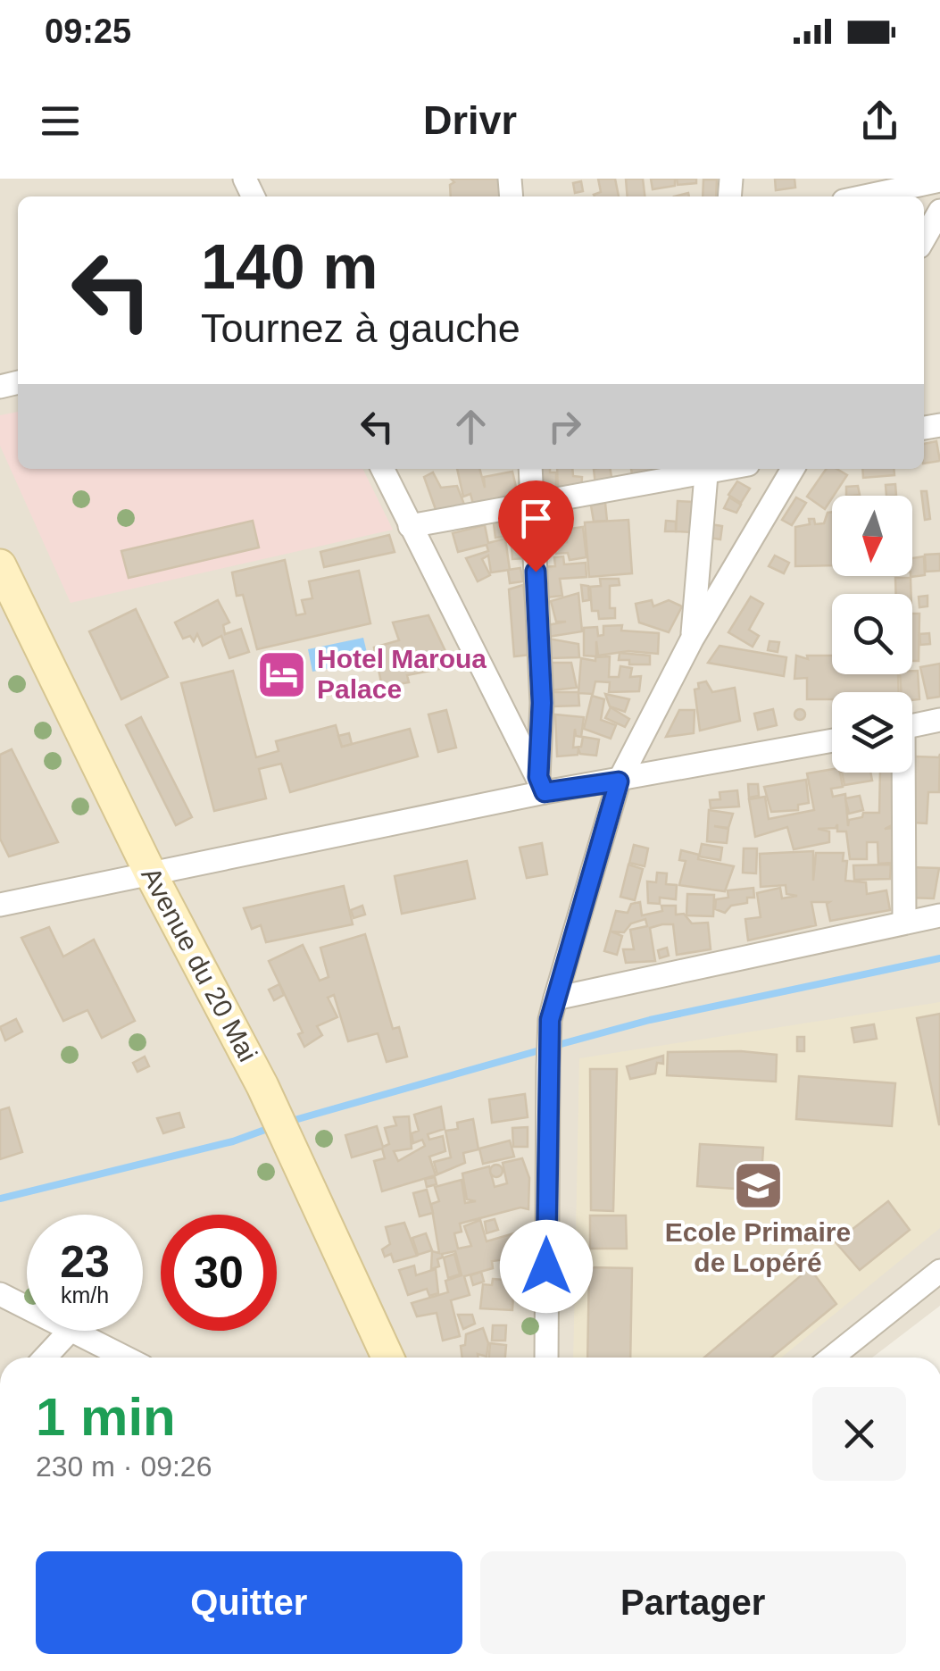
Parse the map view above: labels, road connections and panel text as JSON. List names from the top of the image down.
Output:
{
  "streets": {
    "street": ["Avenue du 20 Mai"]
  },
  "places": {
    "hotel": ["Hotel Maroua Palace"],
    "school or university": ["Ecole Primaire de Lopéré"]
  },
  "north": "bottom",
  "page": {
    "status": "09:25",
    "header": "Drivr",
    "turn": ["140 m", "Tournez à gauche"],
    "speed": "23 km/h",
    "limit": "30",
    "heading": ["1 min", "230 m · 09:26"],
    "buttons": ["Quitter", "Partager"]
  }
}
